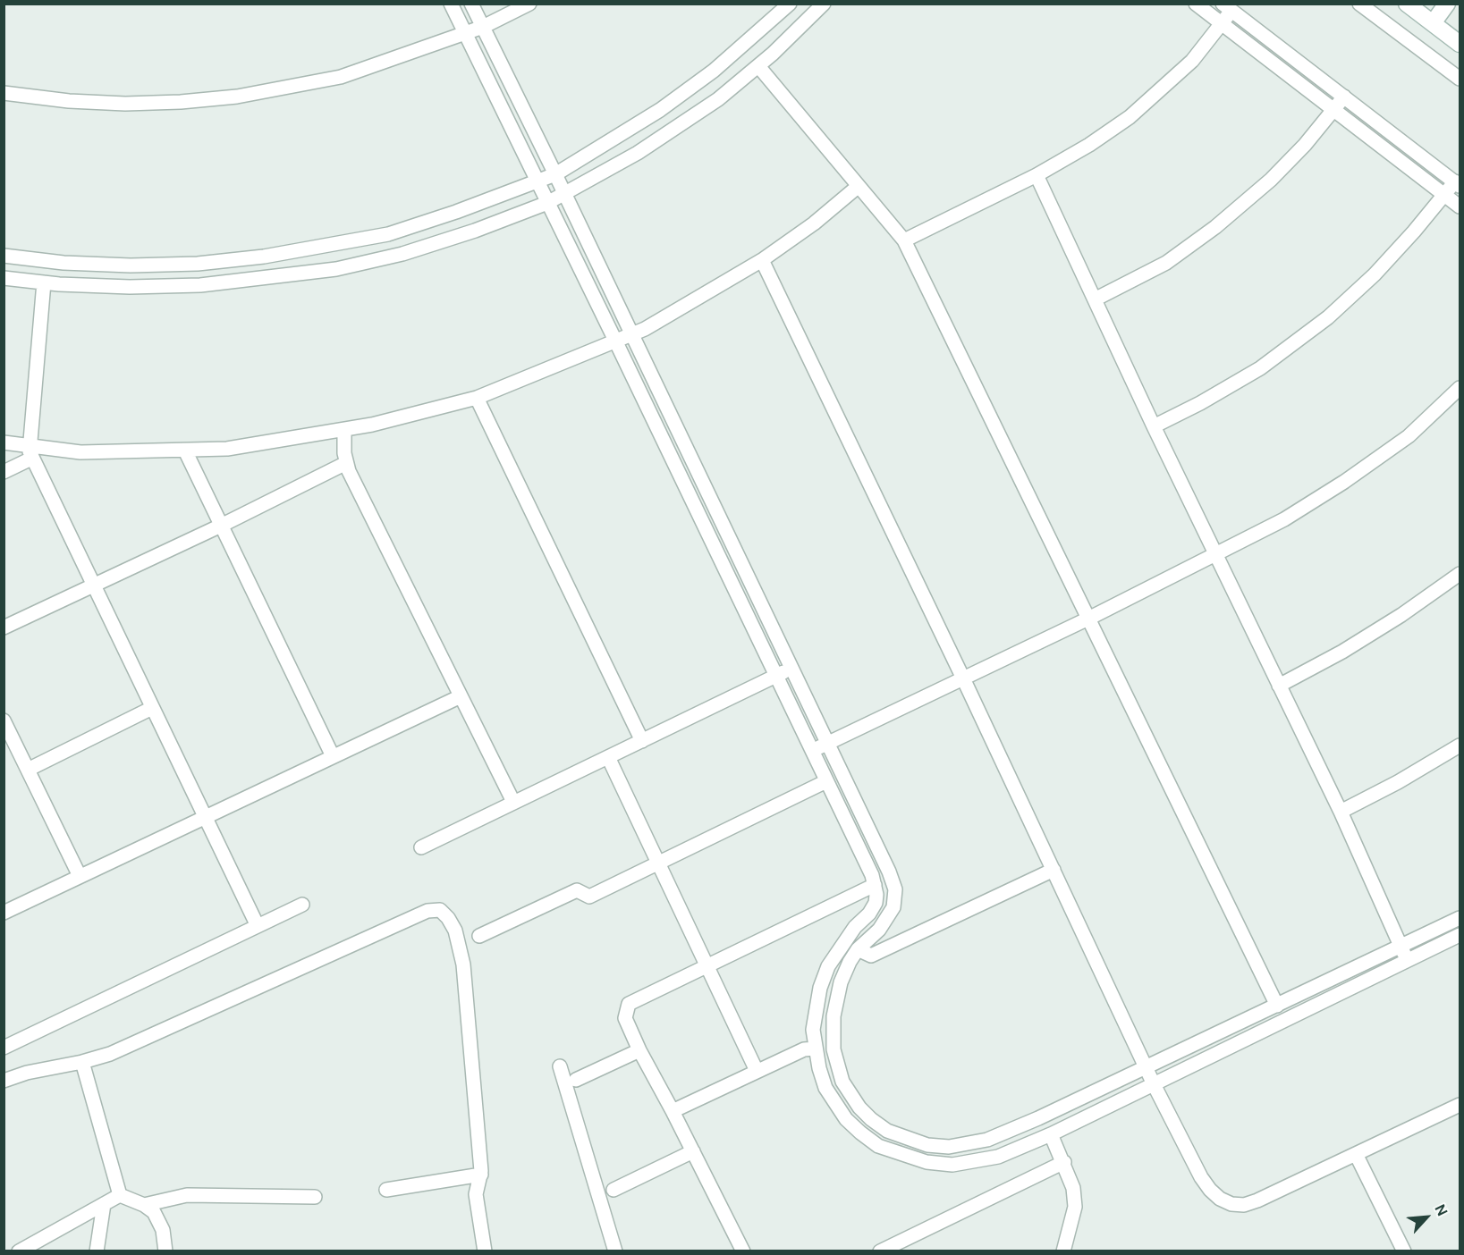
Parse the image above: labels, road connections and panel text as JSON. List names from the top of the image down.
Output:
{
  "north": "top right"
}
